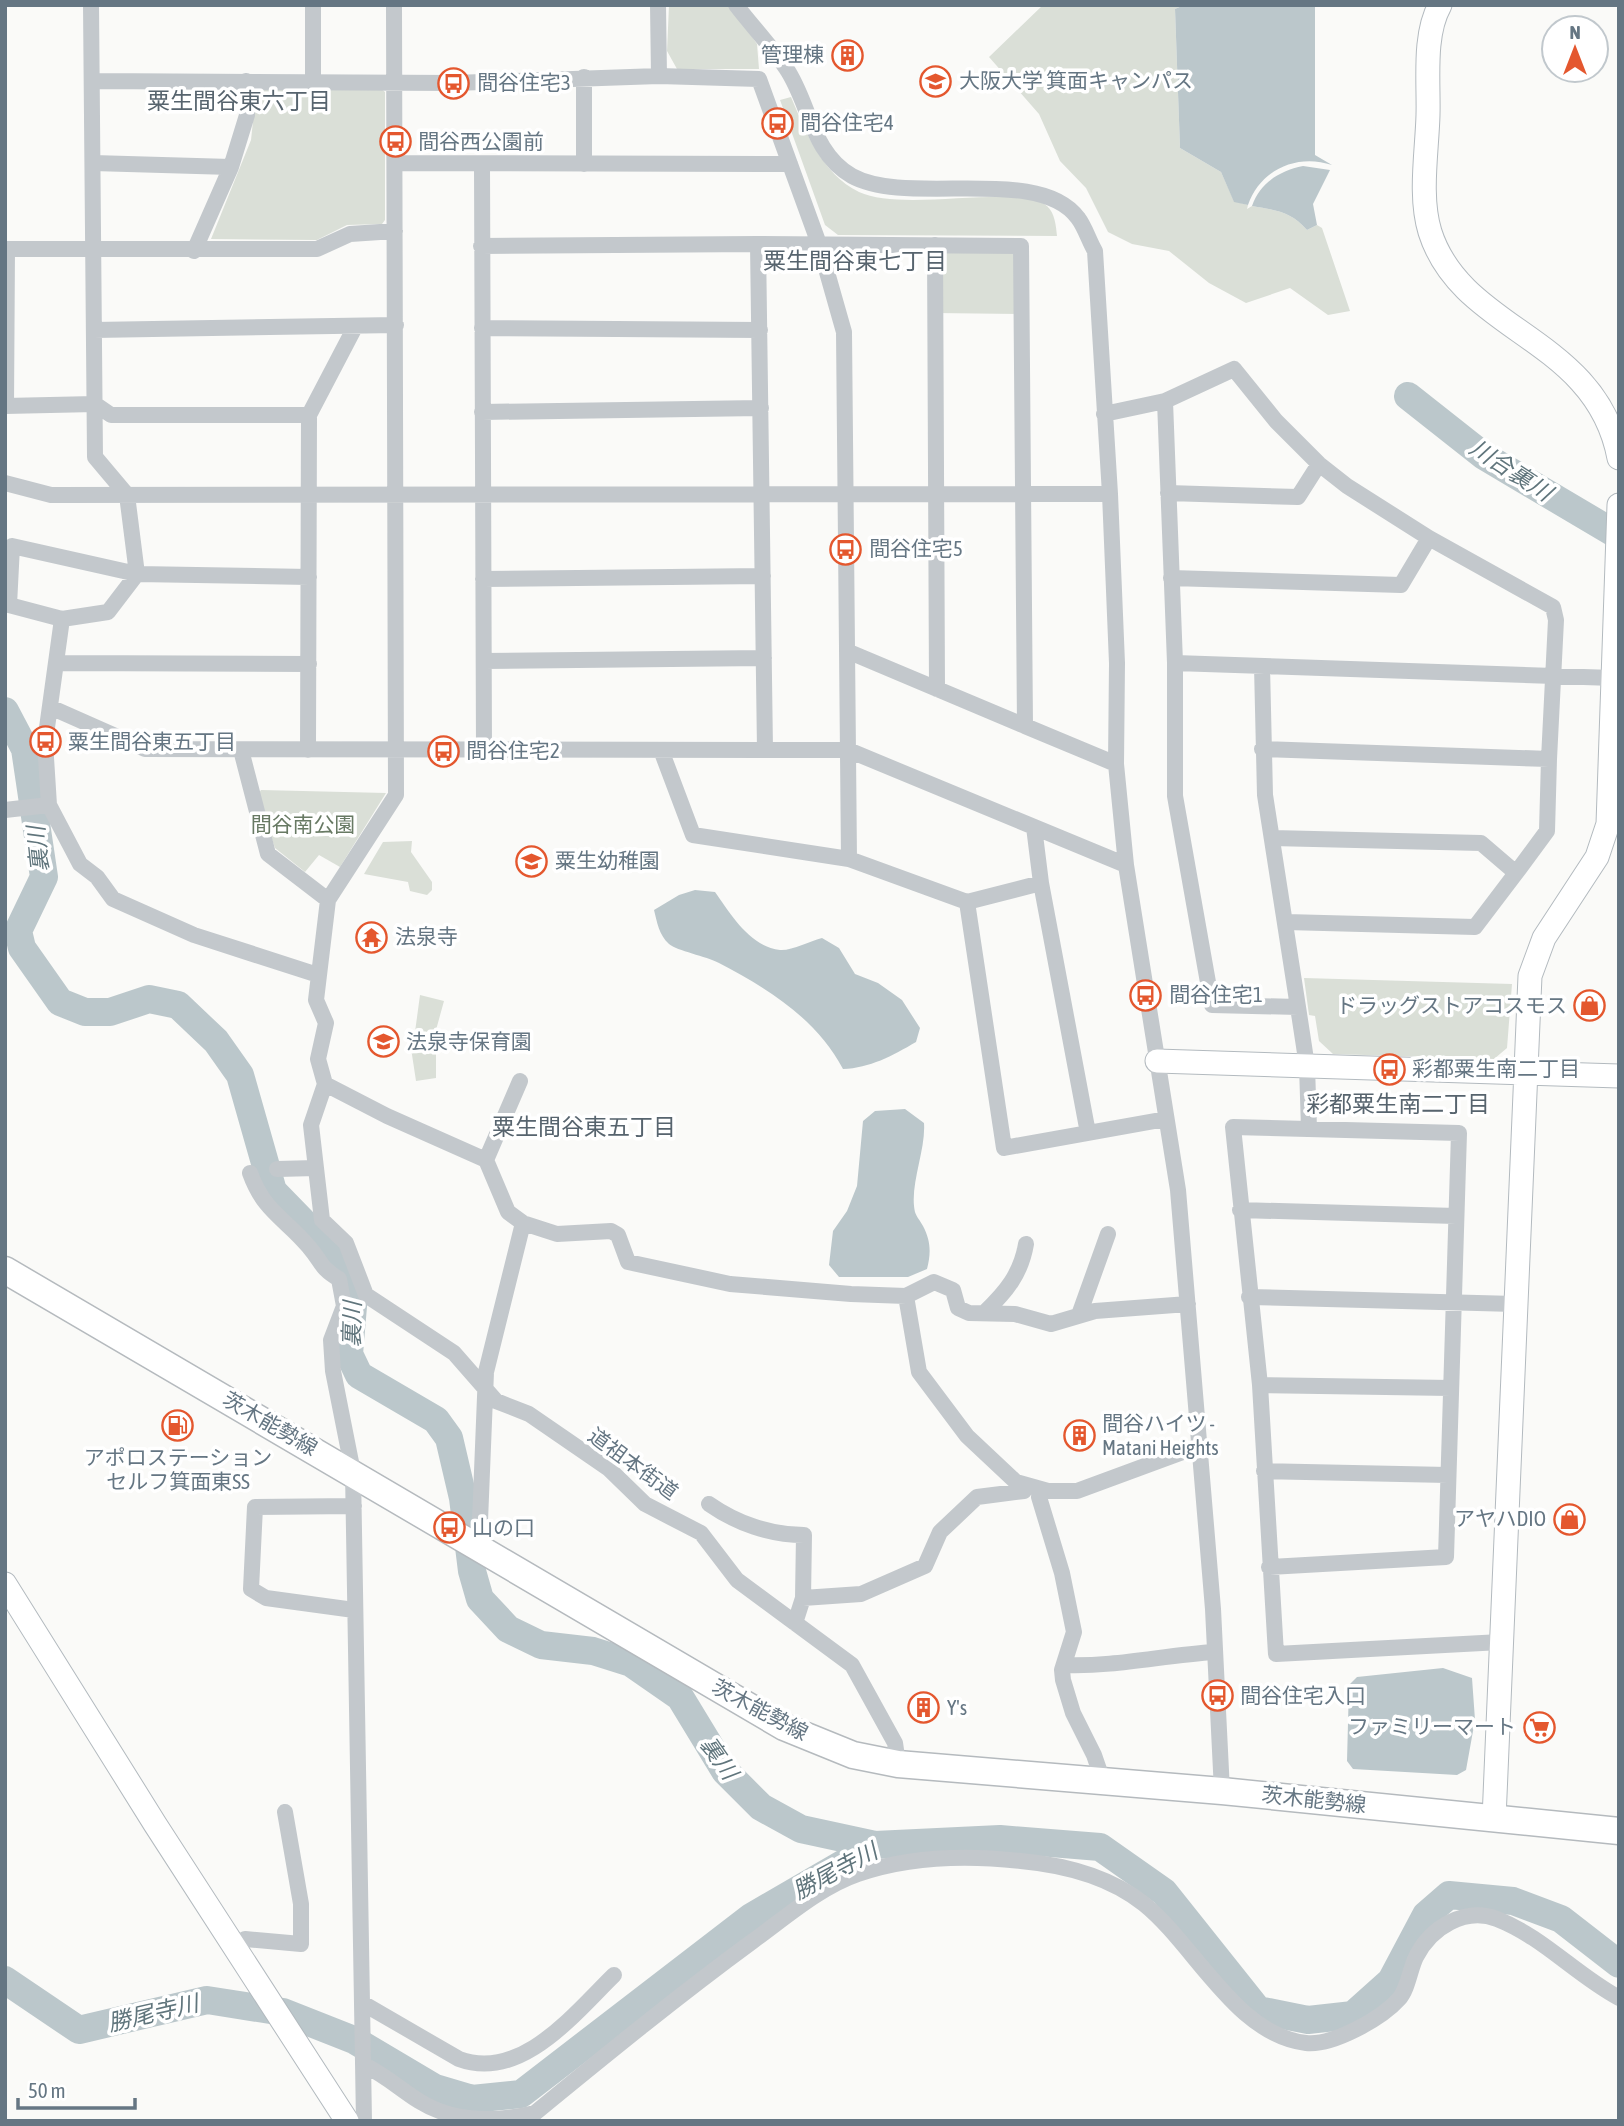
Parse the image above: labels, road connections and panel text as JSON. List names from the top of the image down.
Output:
{
  "streets": {
    "main road": ["茨木能勢線"],
    "street": ["道祖本街道"]
  },
  "crossings": [
    ["茨木能勢線", "道祖本街道"]
  ],
  "districts": [
    "粟生間谷東六丁目",
    "粟生間谷東七丁目",
    "彩都粟生南二丁目",
    "粟生間谷東五丁目"
  ],
  "water": ["川合裏川", "裏川", "勝尾寺川"],
  "parks": ["間谷南公園"],
  "places": {
    "building": ["管理棟", "間谷ハイツ - Matani Heights", "Y's"],
    "school or university": ["大阪大学 箕面キャンパス", "粟生幼稚園", "法泉寺保育園"],
    "bus stop": [
      "間谷住宅3",
      "間谷住宅4",
      "間谷西公園前",
      "間谷住宅5",
      "粟生間谷東五丁目",
      "間谷住宅2",
      "間谷住宅1",
      "彩都粟生南二丁目",
      "山の口",
      "間谷住宅入口"
    ],
    "temple": ["法泉寺"],
    "shop": ["ドラッグストアコスモス", "アヤハDIO"],
    "fuel station": ["アポロステーション セルフ箕面東SS"],
    "supermarket": ["ファミリーマート"]
  },
  "scale_bar": "50 m",
  "north": "top"
}
